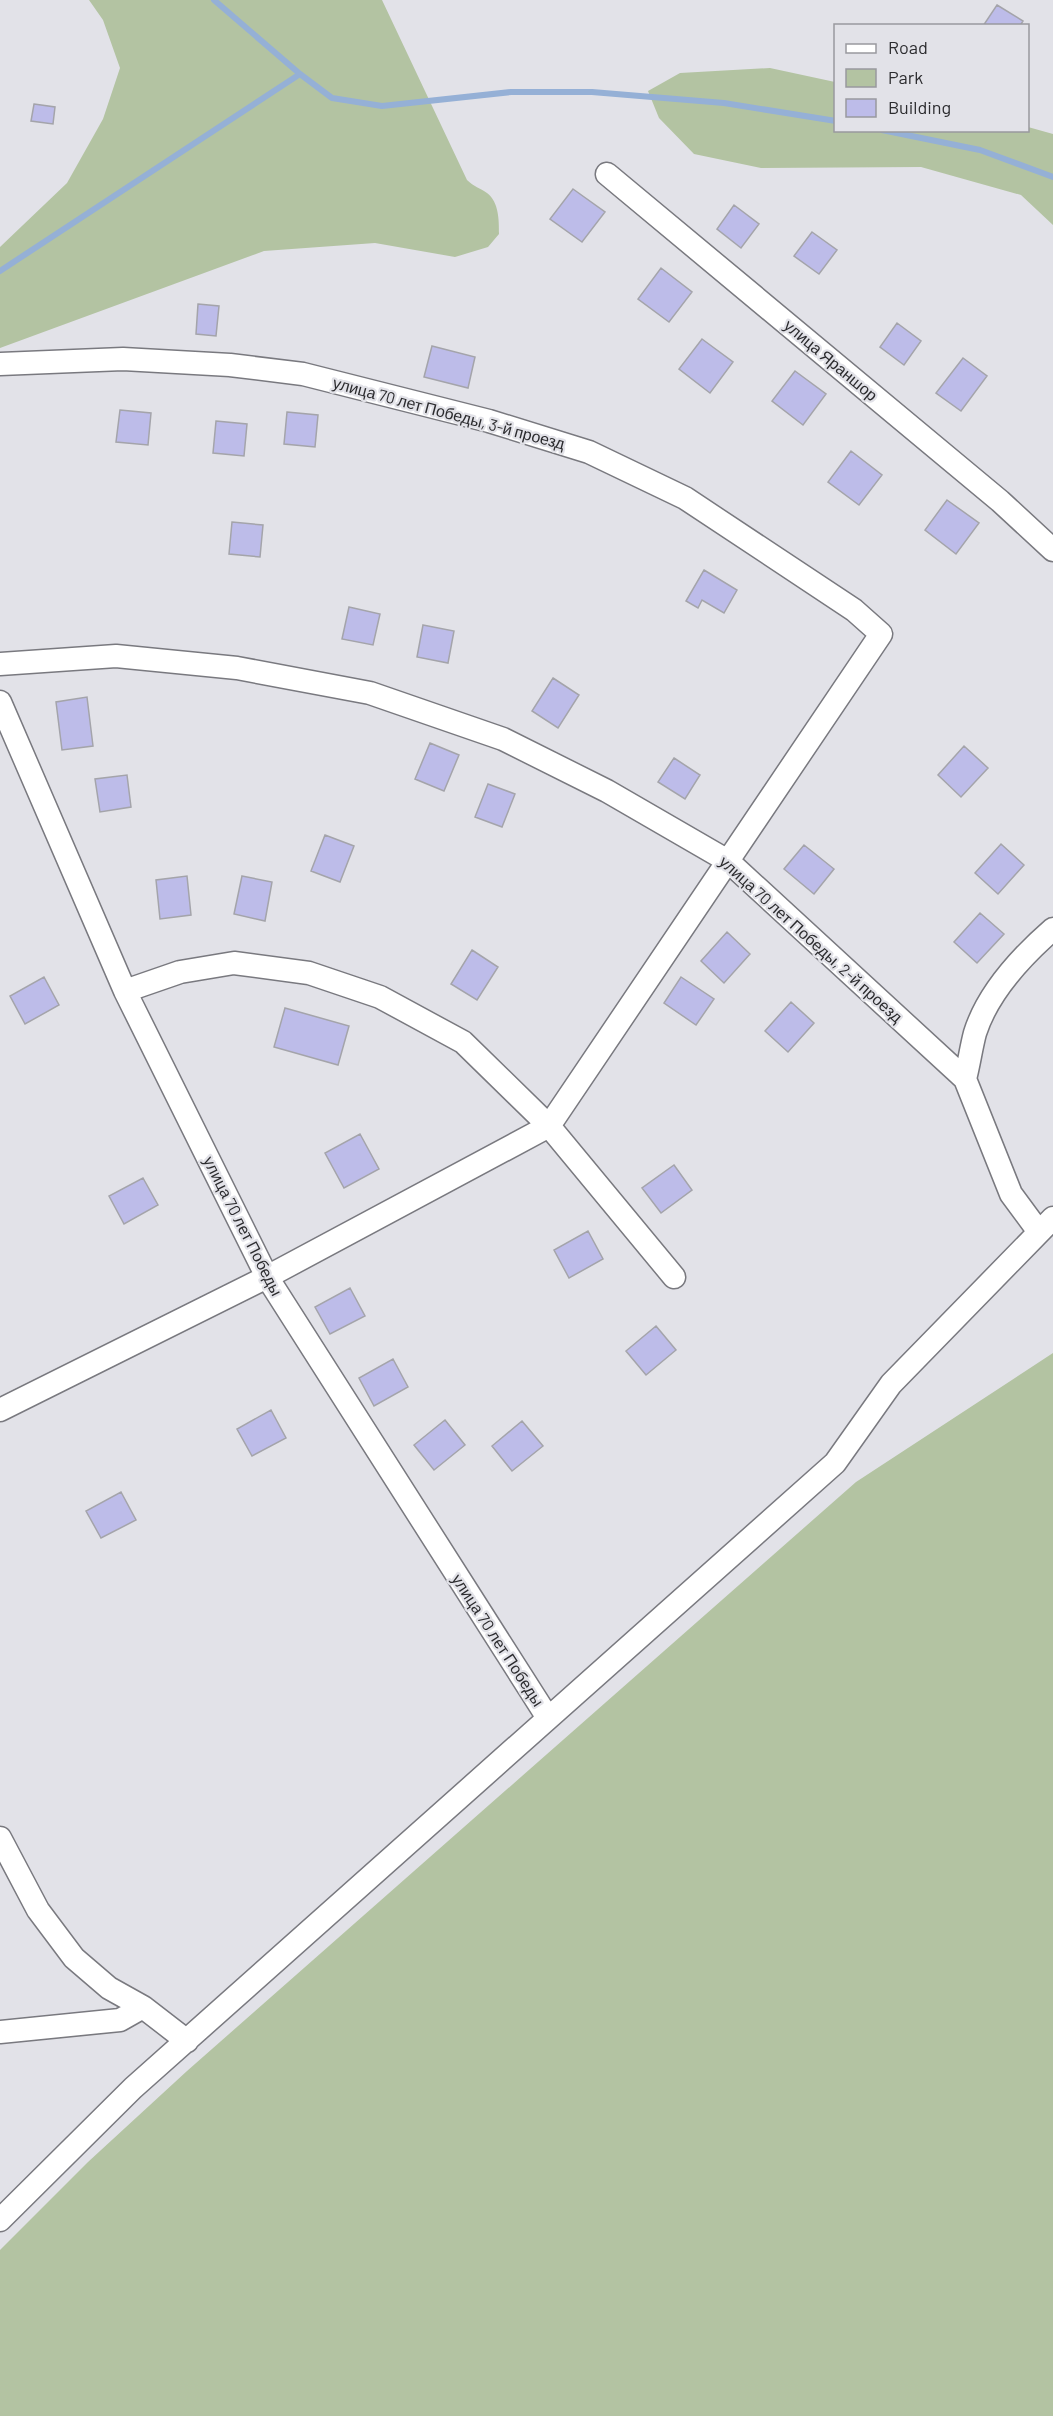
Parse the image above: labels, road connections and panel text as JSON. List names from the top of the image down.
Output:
{
  "streets": {
    "street": [
      "улица Яраншор",
      "улица 70 лет Победы, 3-й проезд",
      "улица 70 лет Победы, 2-й проезд",
      "улица 70 лет Победы"
    ]
  },
  "crossings": [
    ["улица 70 лет Победы, 3-й проезд", "улица 70 лет Победы, 2-й проезд"]
  ],
  "legend": ["Road", "Park", "Building"]
}
